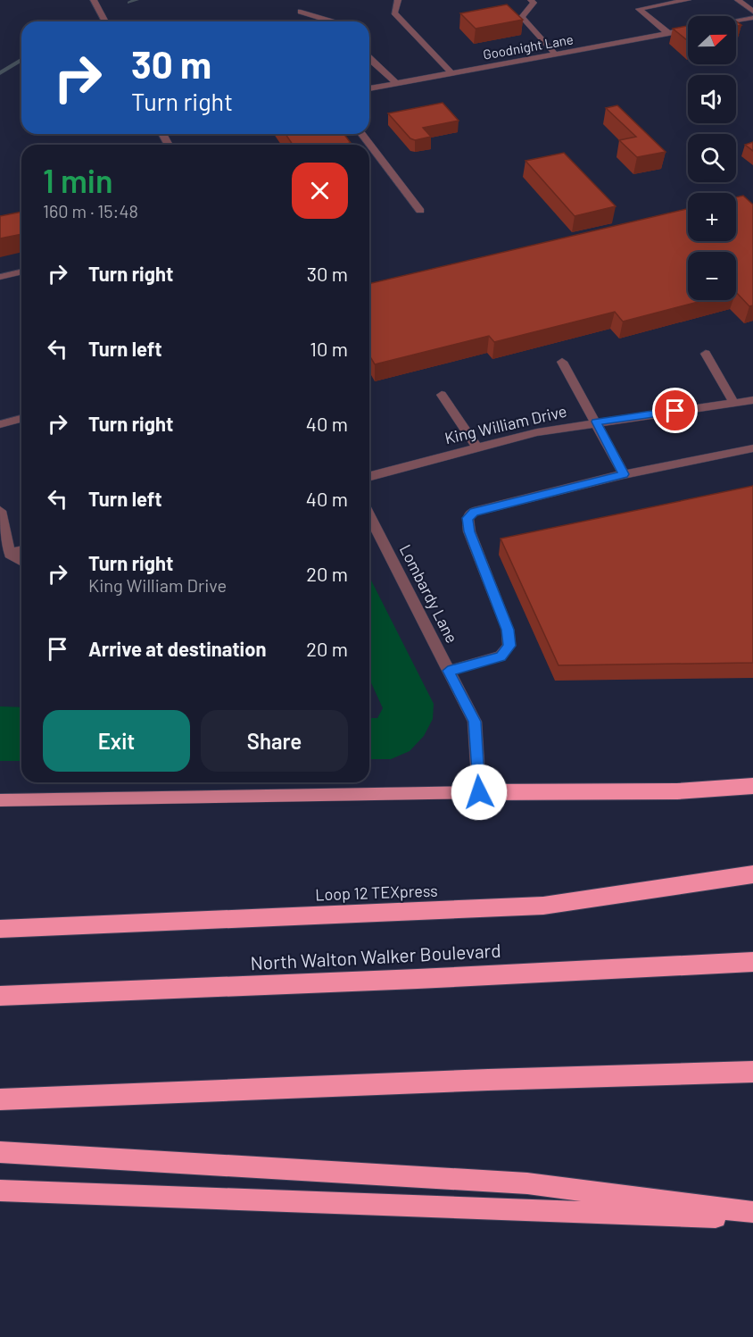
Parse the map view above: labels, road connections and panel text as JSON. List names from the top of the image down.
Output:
{
  "streets": {
    "highway": ["Loop 12 TEXpress", "North Walton Walker Boulevard"],
    "street": ["Goodnight Lane", "King William Drive", "Lombardy Lane"]
  },
  "north": "right",
  "page": {
    "map_buttons": ["+", "−"],
    "turn": ["30 m", "Turn right"],
    "heading": ["1 min", "160 m · 15:48"],
    "list": [
      {
        "name": "Turn right",
        "value": "30 m"
      },
      {
        "name": "Turn left",
        "value": "10 m"
      },
      {
        "name": "Turn right",
        "value": "40 m"
      },
      {
        "name": "Turn left",
        "value": "40 m"
      },
      {
        "name": "Turn right",
        "note": "King William Drive",
        "value": "20 m"
      },
      {
        "name": "Arrive at destination",
        "value": "20 m"
      }
    ],
    "buttons": ["Exit", "Share"]
  }
}
